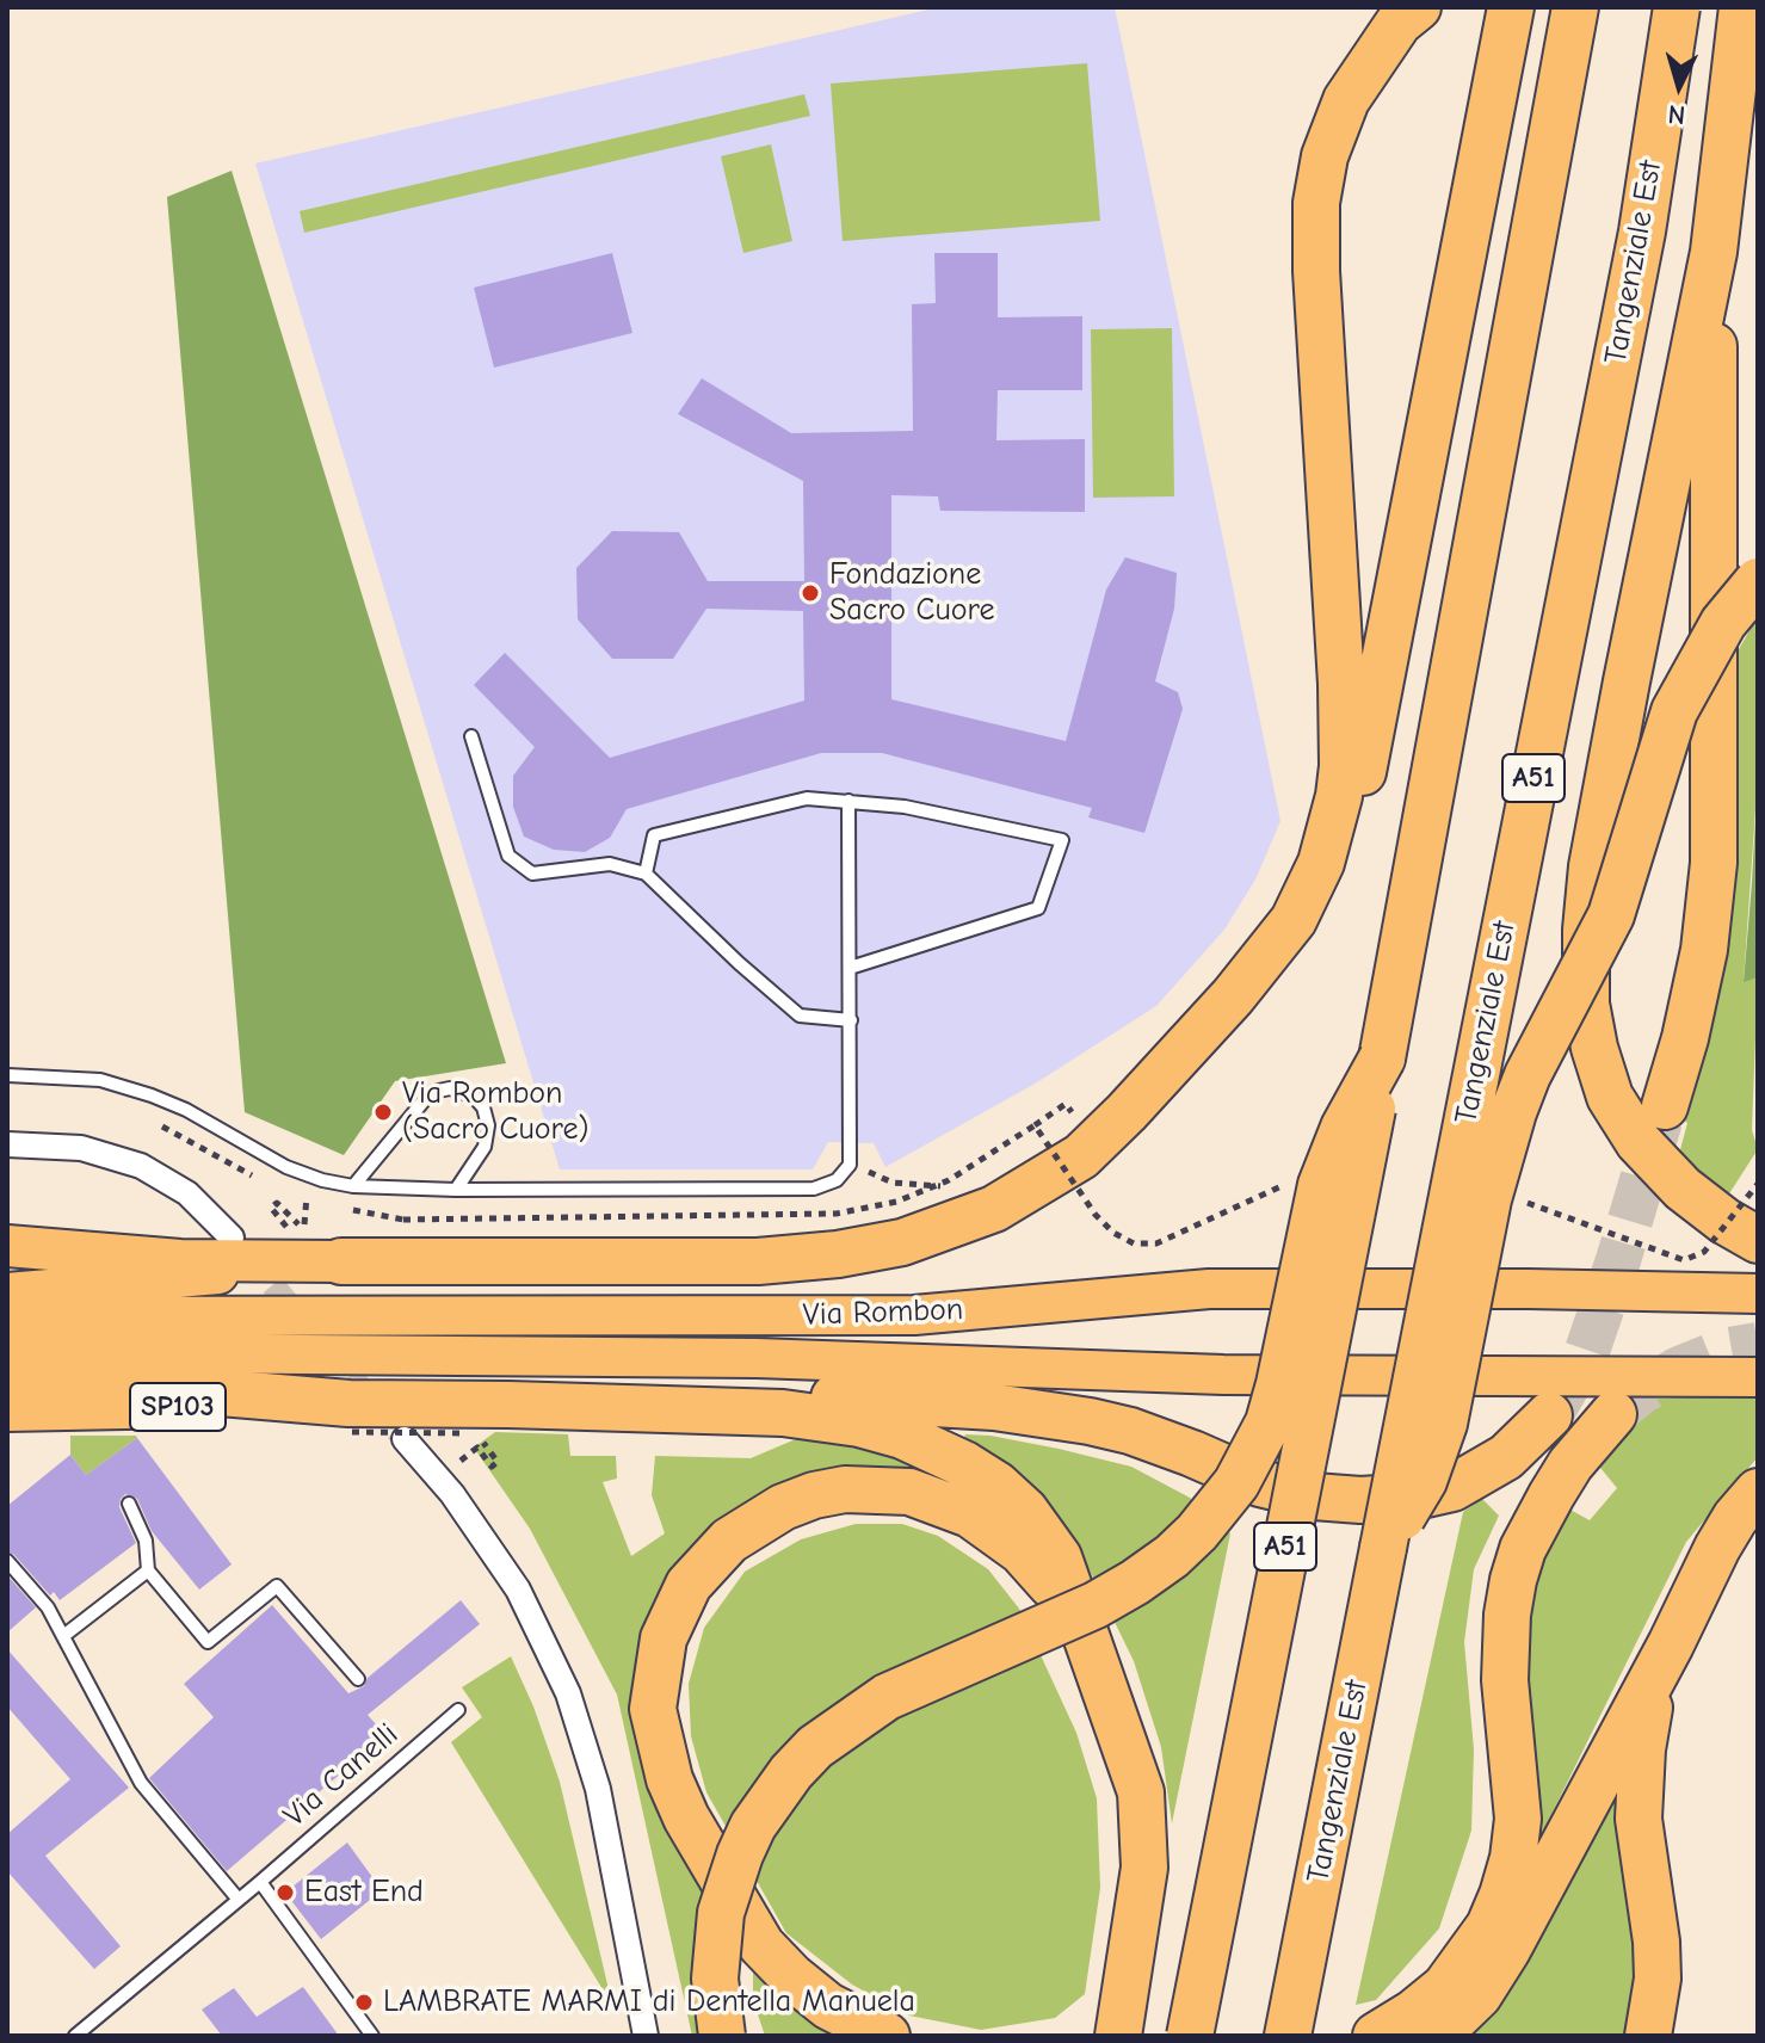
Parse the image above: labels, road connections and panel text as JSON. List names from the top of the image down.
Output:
{
  "streets": {
    "highway": ["Tangenziale Est", "A51", "SP103"],
    "main road": ["Via Rombon"],
    "lane": ["Via Canelli"]
  },
  "places": [
    "Fondazione Sacro Cuore",
    "Via Rombon (Sacro Cuore)",
    "East End",
    "LAMBRATE MARMI di Dentella Manuela"
  ],
  "north": "bottom"
}
